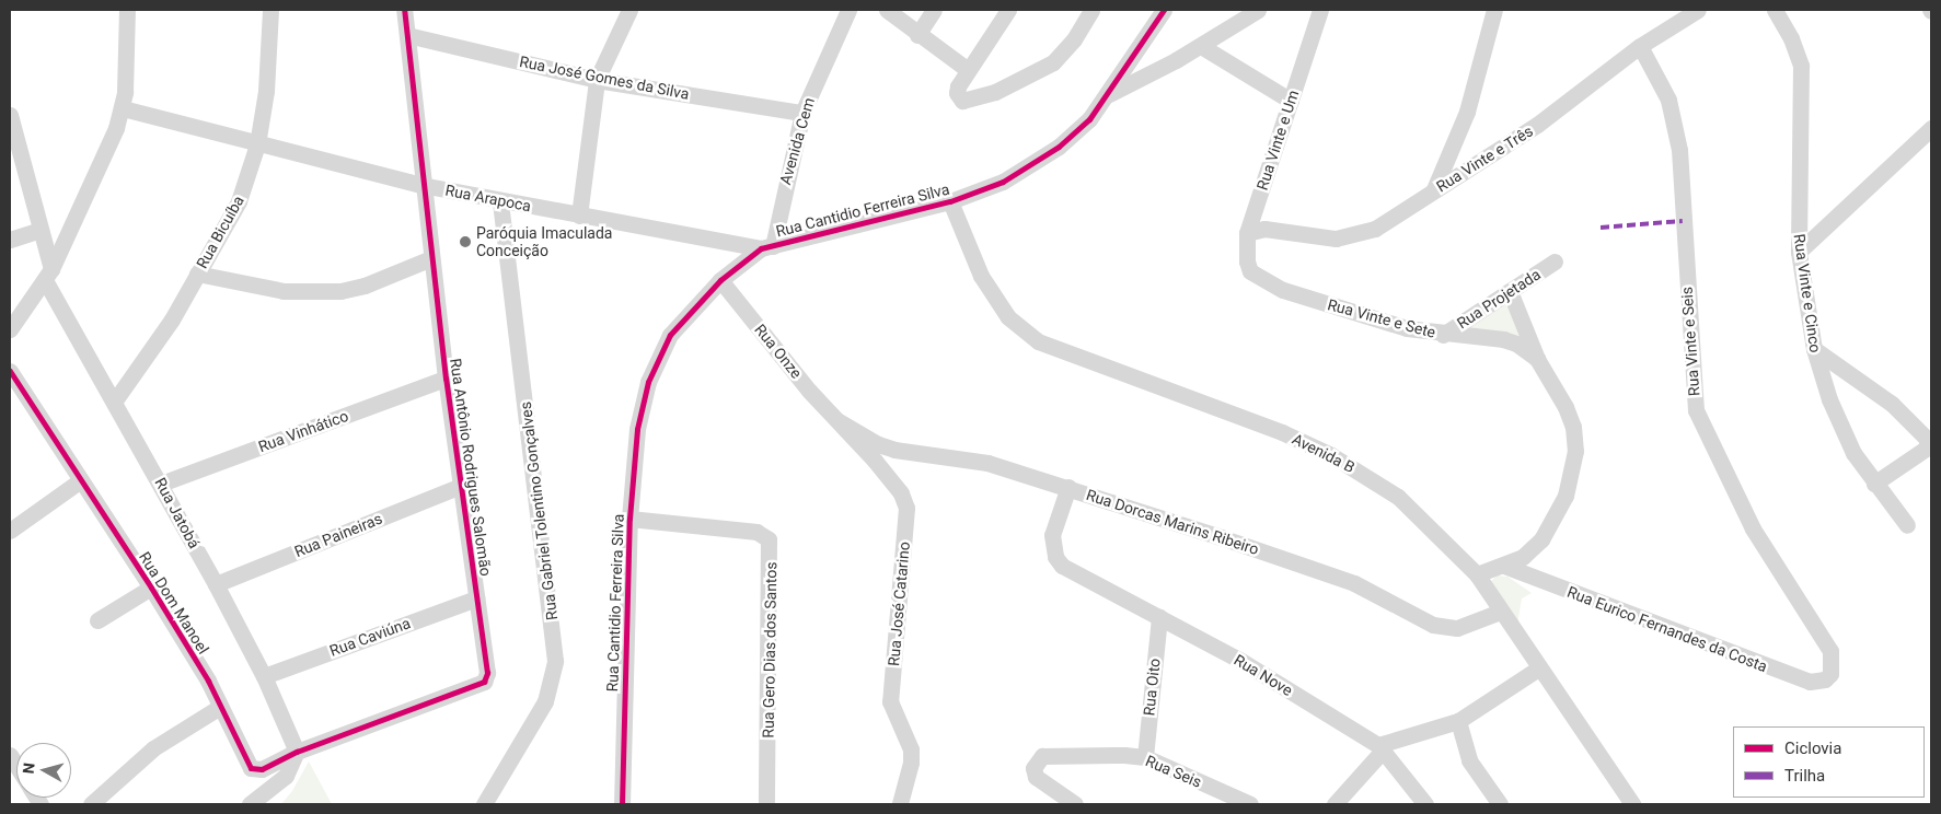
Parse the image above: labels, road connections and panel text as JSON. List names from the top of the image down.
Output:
{
  "streets": {
    "street": [
      "Rua José Gomes da Silva",
      "Rua Vinte e Um",
      "Avenida Cem",
      "Rua Vinte e Três",
      "Rua Arapoca",
      "Rua Cantidio Ferreira Silva",
      "Rua Bicuíba",
      "Rua Vinte e Cinco",
      "Rua Projetada",
      "Rua Vinte e Sete",
      "Rua Vinte e Seis",
      "Rua Onze",
      "Rua Vinhático",
      "Avenida B",
      "Rua Antônio Rodrigues Salomão",
      "Rua Gabriel Tolentino Gonçalves",
      "Rua Jatobá",
      "Rua Dorcas Marins Ribeiro",
      "Rua Paineiras",
      "Rua Dom Manoel",
      "Rua José Catarino",
      "Rua Eurico Fernandes da Costa",
      "Rua Caviúna",
      "Rua Gero Dias dos Santos",
      "Rua Nove",
      "Rua Oito",
      "Rua Seis"
    ]
  },
  "crossings": [
    ["Rua José Gomes da Silva", "Avenida Cem"],
    ["Rua José Gomes da Silva", "Rua Antônio Rodrigues Salomão"],
    ["Rua Vinte e Um", "Rua Vinte e Três"],
    ["Rua Vinte e Um", "Rua Vinte e Sete"],
    ["Avenida Cem", "Rua Arapoca"],
    ["Avenida Cem", "Rua Cantidio Ferreira Silva"],
    ["Rua Vinte e Três", "Rua Vinte e Seis"],
    ["Rua Arapoca", "Rua Cantidio Ferreira Silva"],
    ["Rua Arapoca", "Rua Bicuíba"],
    ["Rua Arapoca", "Rua Antônio Rodrigues Salomão"],
    ["Rua Arapoca", "Rua Gabriel Tolentino Gonçalves"],
    ["Rua Cantidio Ferreira Silva", "Rua Onze"],
    ["Rua Cantidio Ferreira Silva", "Avenida B"],
    ["Rua Cantidio Ferreira Silva", "Rua Gero Dias dos Santos"],
    ["Rua Bicuíba", "Rua Jatobá"],
    ["Rua Projetada", "Rua Vinte e Sete"],
    ["Rua Vinte e Sete", "Avenida B"],
    ["Rua Vinte e Sete", "Rua Eurico Fernandes da Costa"],
    ["Rua Vinte e Seis", "Rua Eurico Fernandes da Costa"],
    ["Rua Onze", "Rua Dorcas Marins Ribeiro"],
    ["Rua Onze", "Rua José Catarino"],
    ["Rua Vinhático", "Rua Antônio Rodrigues Salomão"],
    ["Rua Vinhático", "Rua Jatobá"],
    ["Avenida B", "Rua Dorcas Marins Ribeiro"],
    ["Rua Antônio Rodrigues Salomão", "Rua Jatobá"],
    ["Rua Antônio Rodrigues Salomão", "Rua Paineiras"],
    ["Rua Antônio Rodrigues Salomão", "Rua Dom Manoel"],
    ["Rua Antônio Rodrigues Salomão", "Rua Caviúna"],
    ["Rua Jatobá", "Rua Paineiras"],
    ["Rua Jatobá", "Rua Caviúna"],
    ["Rua Dorcas Marins Ribeiro", "Rua José Catarino"],
    ["Rua Dorcas Marins Ribeiro", "Rua Nove"],
    ["Rua Nove", "Rua Oito"],
    ["Rua Oito", "Rua Seis"]
  ],
  "places": ["Paróquia Imaculada Conceição"],
  "legend": ["Ciclovia", "Trilha"],
  "north": "left"
}
